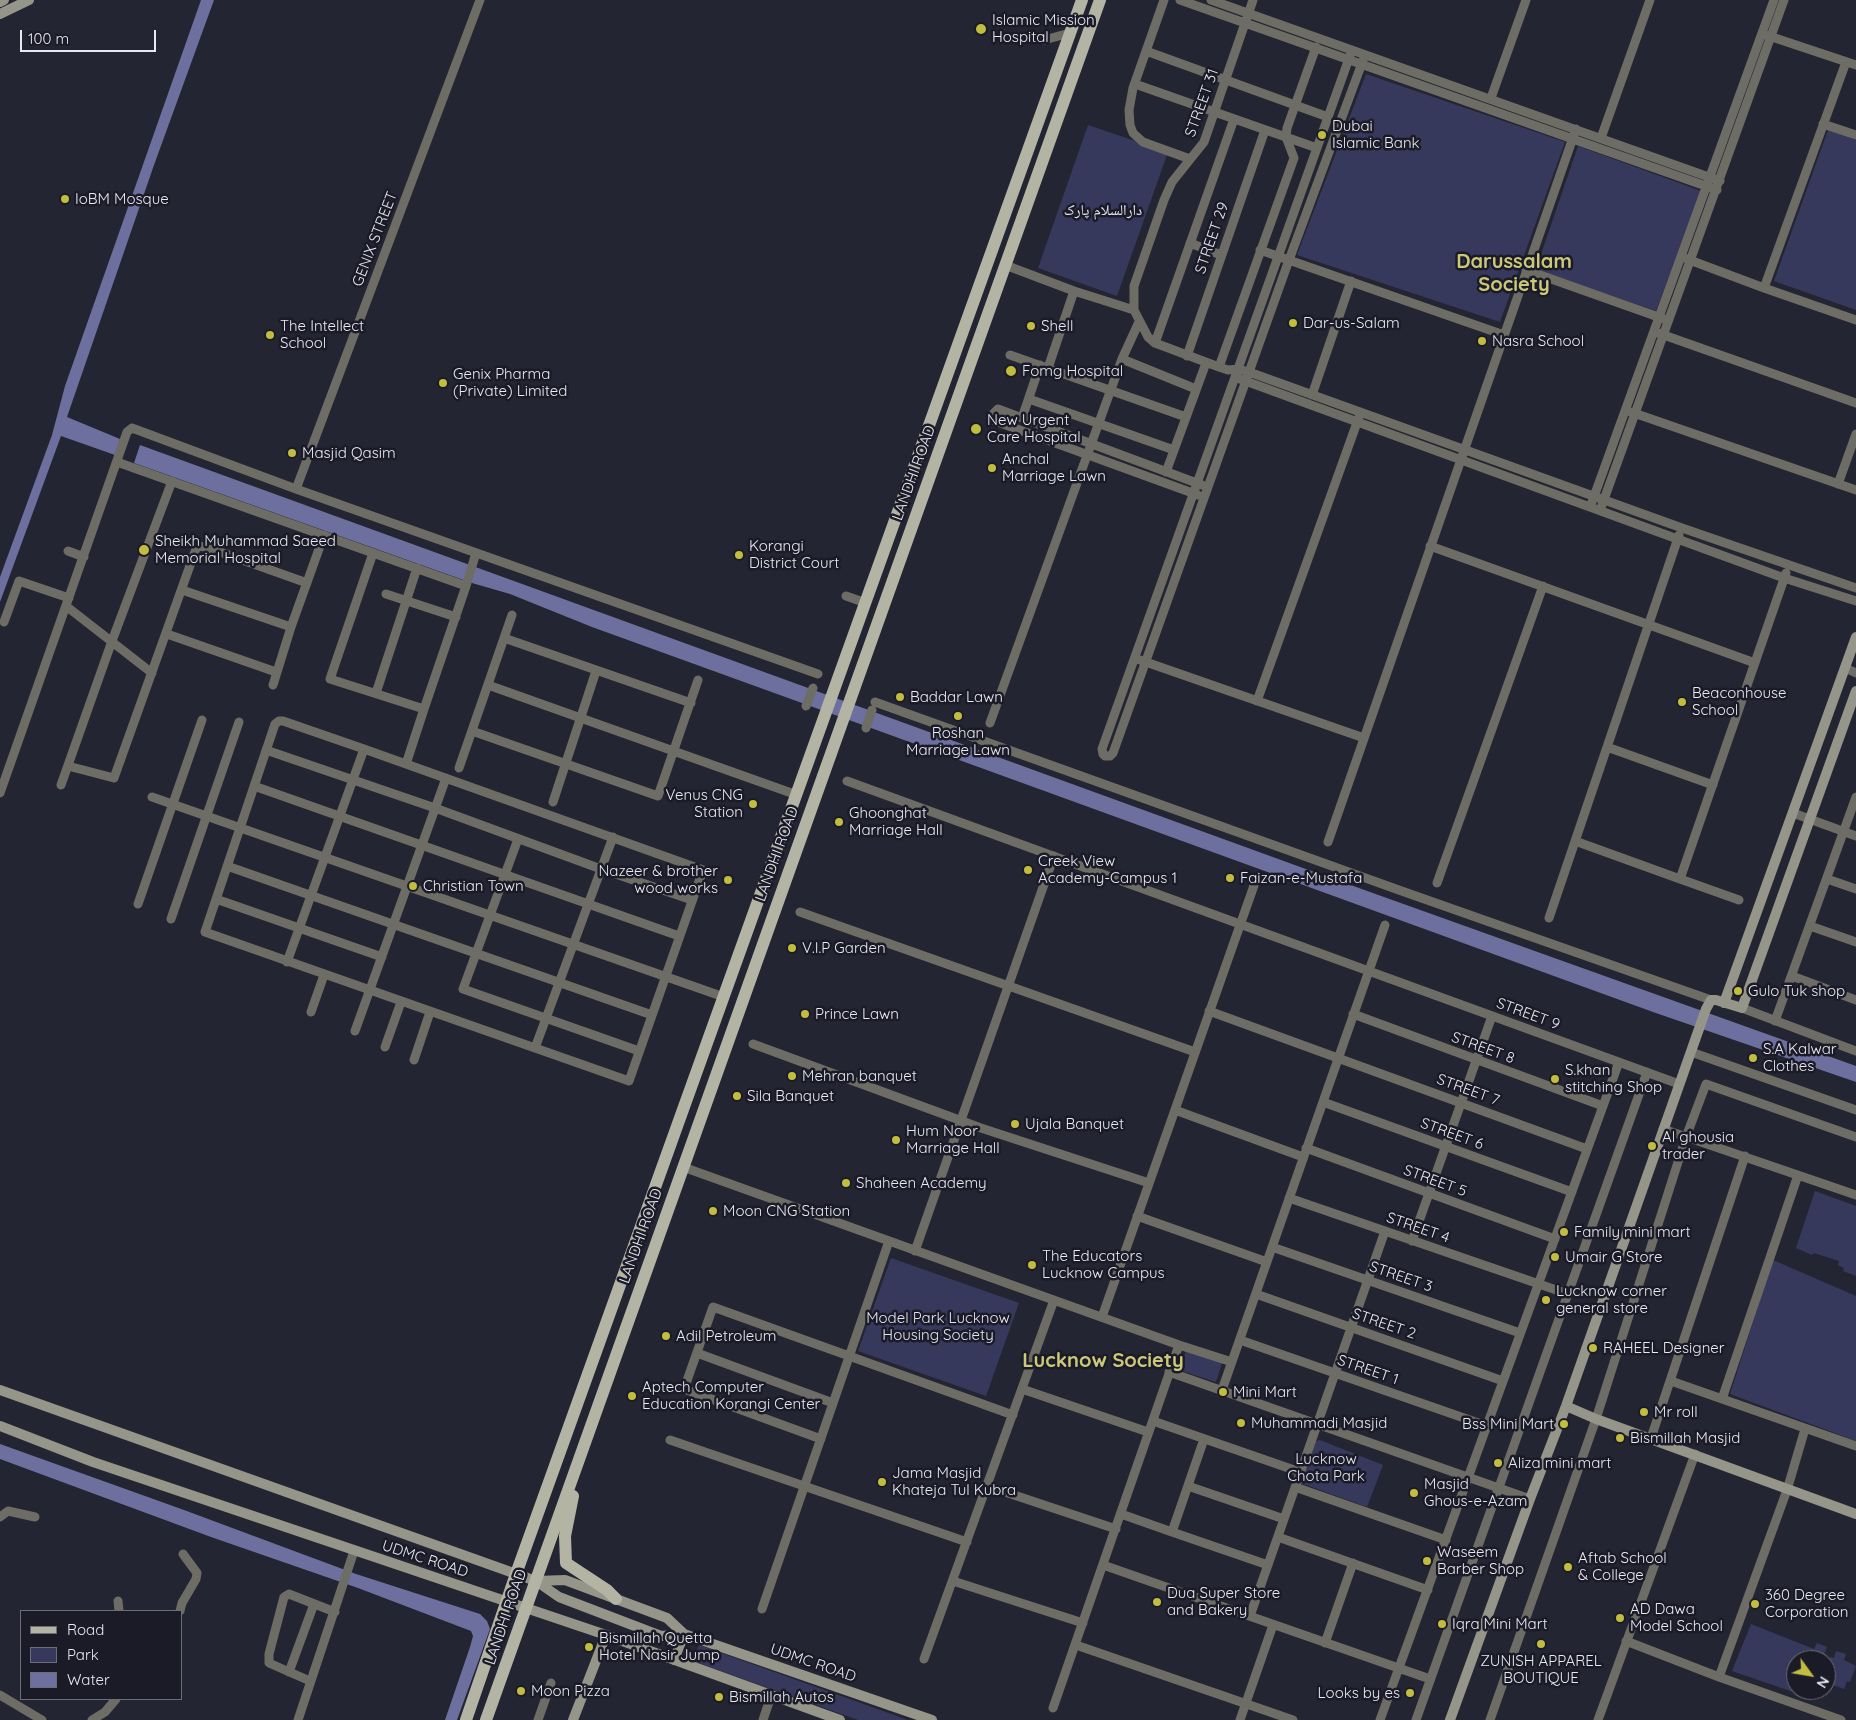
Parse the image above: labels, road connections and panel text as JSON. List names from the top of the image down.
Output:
{
  "streets": {
    "main road": ["LANDHI ROAD", "UDMC ROAD"],
    "street": [
      "STREET 31",
      "STREET 29",
      "GENIX STREET",
      "STREET 9",
      "STREET 8",
      "STREET 7",
      "STREET 6",
      "STREET 5",
      "STREET 4",
      "STREET 3",
      "STREET 2",
      "STREET 1"
    ]
  },
  "crossings": [
    ["LANDHI ROAD", "UDMC ROAD"]
  ],
  "districts": ["Darussalam Society", "Lucknow Society"],
  "parks": ["دارالسلام پارک", "Model Park Lucknow Housing Society", "Lucknow Chota Park"],
  "places": [
    "Islamic Mission Hospital",
    "Dubai Islamic Bank",
    "IoBM Mosque",
    "Dar-us-Salam",
    "Shell",
    "The Intellect School",
    "Nasra School",
    "Fomg Hospital",
    "Genix Pharma (Private) Limited",
    "New Urgent Care Hospital",
    "Masjid Qasim",
    "Anchal Marriage Lawn",
    "Sheikh Muhammad Saeed Memorial Hospital",
    "Korangi District Court",
    "Baddar Lawn",
    "Beaconhouse School",
    "Roshan Marriage Lawn",
    "Venus CNG Station",
    "Ghoonghat Marriage Hall",
    "Creek View Academy-Campus 1",
    "Faizan-e-Mustafa",
    "Nazeer & brother wood works",
    "Christian Town",
    "V.I.P Garden",
    "Gulo Tuk shop",
    "Prince Lawn",
    "S.A Kalwar Clothes",
    "Mehran banquet",
    "S.khan stitching Shop",
    "Sila Banquet",
    "Ujala Banquet",
    "Hum Noor Marriage Hall",
    "Al ghousia trader",
    "Shaheen Academy",
    "Moon CNG Station",
    "Family mini mart",
    "Umair G Store",
    "The Educators Lucknow Campus",
    "Lucknow corner general store",
    "Adil Petroleum",
    "RAHEEL Designer",
    "Mini Mart",
    "Aptech Computer Education Korangi Center",
    "Mr roll",
    "Muhammadi Masjid",
    "Bss Mini Mart",
    "Bismillah Masjid",
    "Aliza mini mart",
    "Jama Masjid Khateja Tul Kubra",
    "Masjid Ghous-e-Azam",
    "Waseem Barber Shop",
    "Aftab School & College",
    "Dua Super Store and Bakery",
    "360 Degree Corporation",
    "AD Dawa Model School",
    "Iqra Mini Mart",
    "ZUNISH APPAREL BOUTIQUE",
    "Bismillah Quetta Hotel Nasir Jump",
    "Moon Pizza",
    "Looks by es",
    "Bismillah Autos"
  ],
  "legend": ["Road", "Park", "Water"],
  "scale_bar": "100 m",
  "north": "bottom right"
}
